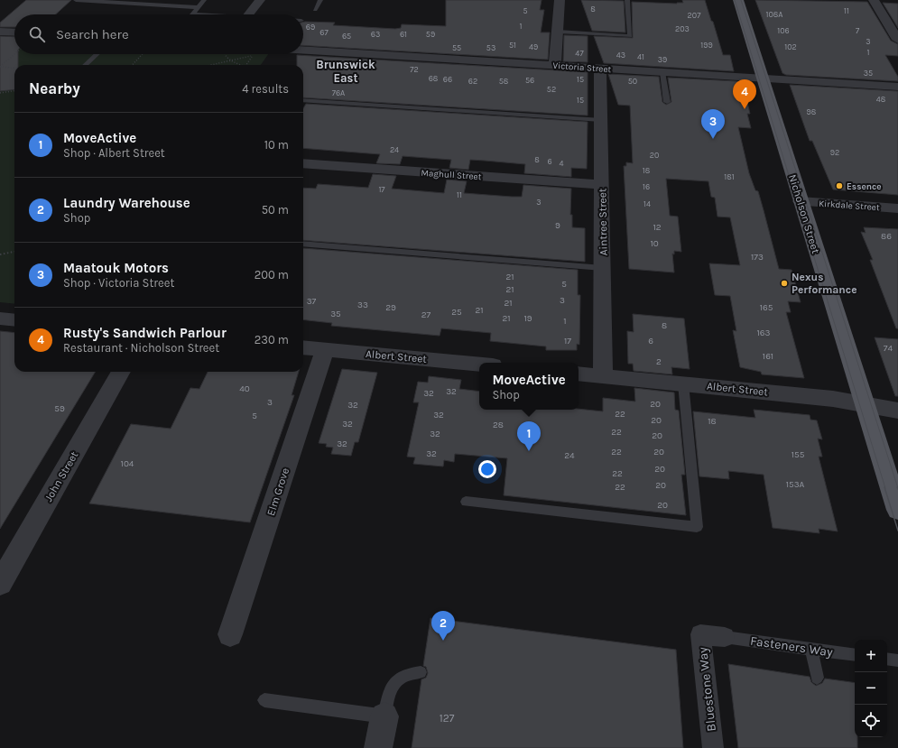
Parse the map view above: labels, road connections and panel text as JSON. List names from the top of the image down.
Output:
{
  "streets": {
    "main road": ["Nicholson Street"],
    "street": [
      "Victoria Street",
      "Maghull Street",
      "Kirkdale Street",
      "Aintree Street",
      "Albert Street",
      "John Street",
      "Elm Grove",
      "Bluestone Way"
    ],
    "lane": ["Fasteners Way"]
  },
  "crossings": [
    ["Victoria Street", "Nicholson Street"],
    ["Victoria Street", "Aintree Street"],
    ["Maghull Street", "Aintree Street"],
    ["Kirkdale Street", "Nicholson Street"],
    ["Nicholson Street", "Albert Street"],
    ["Aintree Street", "Albert Street"],
    ["Albert Street", "Elm Grove"],
    ["Fasteners Way", "Bluestone Way"]
  ],
  "districts": ["Brunswick East"],
  "places": ["Essence", "Nexus Performance"],
  "house_numbers": [
    "8",
    "5",
    "11",
    "108A",
    "207",
    "1",
    "69",
    "203",
    "106",
    "7",
    "67",
    "63",
    "61",
    "59",
    "65",
    "3",
    "51",
    "199",
    "49",
    "102",
    "55",
    "53",
    "1",
    "47",
    "43",
    "41",
    "39",
    "72",
    "35",
    "68",
    "66",
    "15",
    "56",
    "62",
    "58",
    "50",
    "52",
    "76A",
    "48",
    "15",
    "98",
    "24",
    "92",
    "20",
    "8",
    "6",
    "4",
    "18",
    "181",
    "16",
    "17",
    "11",
    "3",
    "14",
    "9",
    "12",
    "86",
    "10",
    "173",
    "21",
    "5",
    "21",
    "3",
    "37",
    "21",
    "33",
    "29",
    "165",
    "21",
    "25",
    "35",
    "27",
    "21",
    "19",
    "1",
    "8",
    "163",
    "17",
    "6",
    "74",
    "161",
    "2",
    "40",
    "32",
    "32",
    "3",
    "20",
    "32",
    "59",
    "22",
    "32",
    "5",
    "20",
    "18",
    "32",
    "28",
    "22",
    "32",
    "20",
    "32",
    "22",
    "20",
    "32",
    "155",
    "24",
    "104",
    "20",
    "22",
    "153A",
    "20",
    "22",
    "20",
    "127"
  ],
  "page": {
    "search": "Search here",
    "heading": ["Nearby", "4 results"],
    "pins": [
      "4",
      "3",
      "1",
      "2"
    ],
    "list": [
      {
        "mark": "1",
        "name": "MoveActive",
        "note": "Shop · Albert Street",
        "value": "10 m"
      },
      {
        "mark": "2",
        "name": "Laundry Warehouse",
        "note": "Shop",
        "value": "50 m"
      },
      {
        "mark": "3",
        "name": "Maatouk Motors",
        "note": "Shop · Victoria Street",
        "value": "200 m"
      },
      {
        "mark": "4",
        "name": "Rusty's Sandwich Parlour",
        "note": "Restaurant · Nicholson Street",
        "value": "230 m"
      }
    ],
    "popup": ["MoveActive", "Shop"],
    "map_buttons": ["+", "−"]
  }
}
